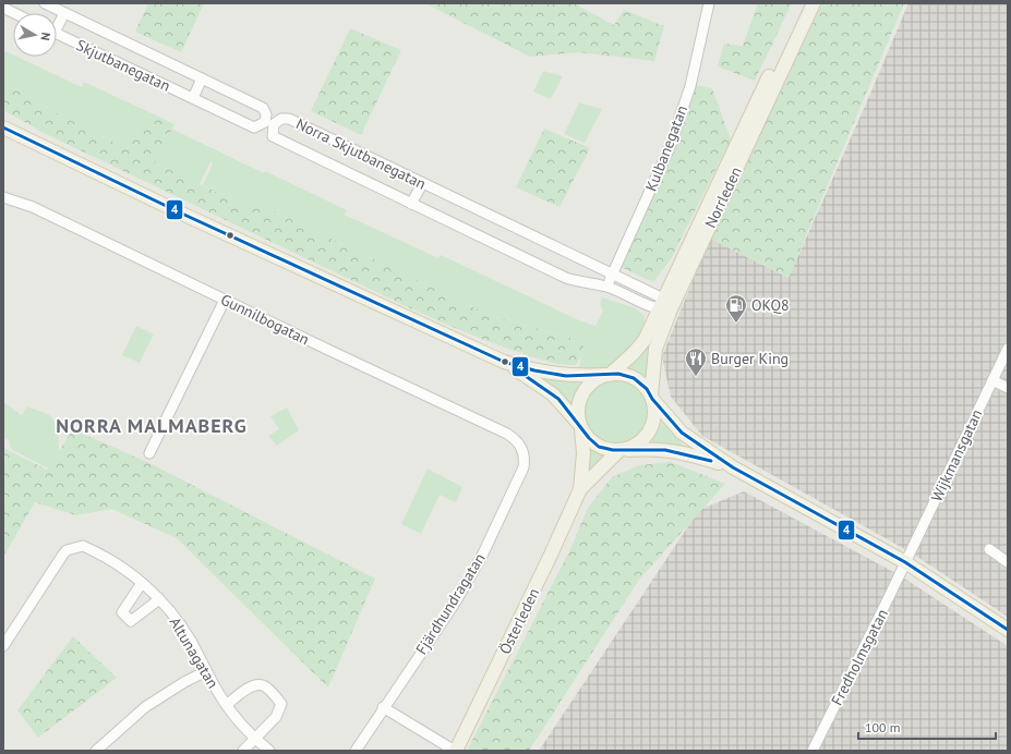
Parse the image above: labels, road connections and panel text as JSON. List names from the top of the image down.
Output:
{
  "streets": {
    "main road": ["Norrleden", "Österleden"],
    "street": [
      "Skjutbanegatan",
      "Kulbanegatan",
      "Norra Skjutbanegatan",
      "Gunnilbogatan",
      "Wijkmansgatan",
      "Fjärdhundragatan",
      "Altunagatan",
      "Fredholmsgatan"
    ]
  },
  "crossings": [
    ["Kulbanegatan", "Norra Skjutbanegatan"],
    ["Norra Skjutbanegatan", "Norrleden"],
    ["Norrleden", "Österleden"],
    ["Gunnilbogatan", "Fjärdhundragatan"],
    ["Wijkmansgatan", "Fredholmsgatan"]
  ],
  "districts": ["NORRA MALMABERG"],
  "places": {
    "fuel station": ["OKQ8"],
    "restaurant": ["Burger King"]
  },
  "lines": ["transit line 4"],
  "scale_bar": "100 m",
  "north": "right"
}
